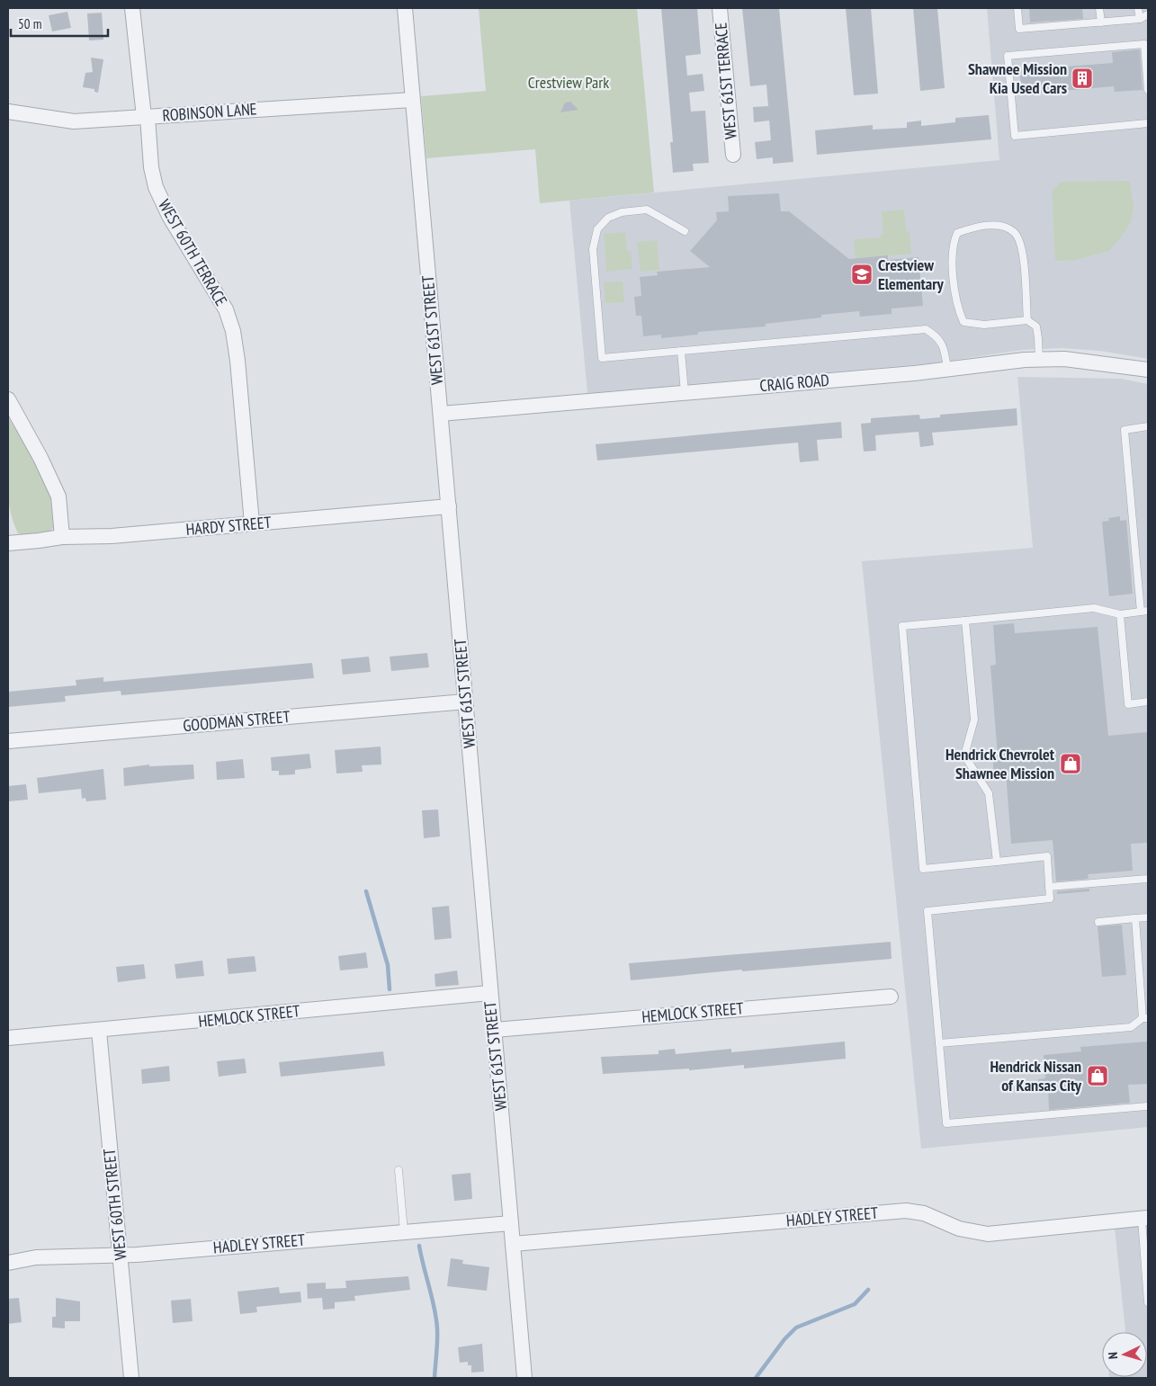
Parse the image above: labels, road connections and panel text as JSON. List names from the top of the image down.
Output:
{
  "streets": {
    "street": [
      "WEST 61ST TERRACE",
      "ROBINSON LANE",
      "WEST 60TH TERRACE",
      "WEST 61ST STREET",
      "CRAIG ROAD",
      "HARDY STREET",
      "GOODMAN STREET",
      "HEMLOCK STREET",
      "WEST 60TH STREET",
      "HADLEY STREET"
    ]
  },
  "crossings": [
    ["ROBINSON LANE", "WEST 60TH TERRACE"],
    ["ROBINSON LANE", "WEST 61ST STREET"],
    ["WEST 60TH TERRACE", "HARDY STREET"],
    ["WEST 61ST STREET", "CRAIG ROAD"],
    ["WEST 61ST STREET", "HARDY STREET"],
    ["WEST 61ST STREET", "GOODMAN STREET"],
    ["WEST 61ST STREET", "HEMLOCK STREET"],
    ["WEST 61ST STREET", "HADLEY STREET"],
    ["HEMLOCK STREET", "WEST 60TH STREET"],
    ["WEST 60TH STREET", "HADLEY STREET"]
  ],
  "parks": ["Crestview Park"],
  "places": {
    "building": ["Shawnee Mission Kia Used Cars"],
    "school or university": ["Crestview Elementary"],
    "shop": ["Hendrick Chevrolet Shawnee Mission", "Hendrick Nissan of Kansas City"]
  },
  "scale_bar": "50 m",
  "north": "left"
}
